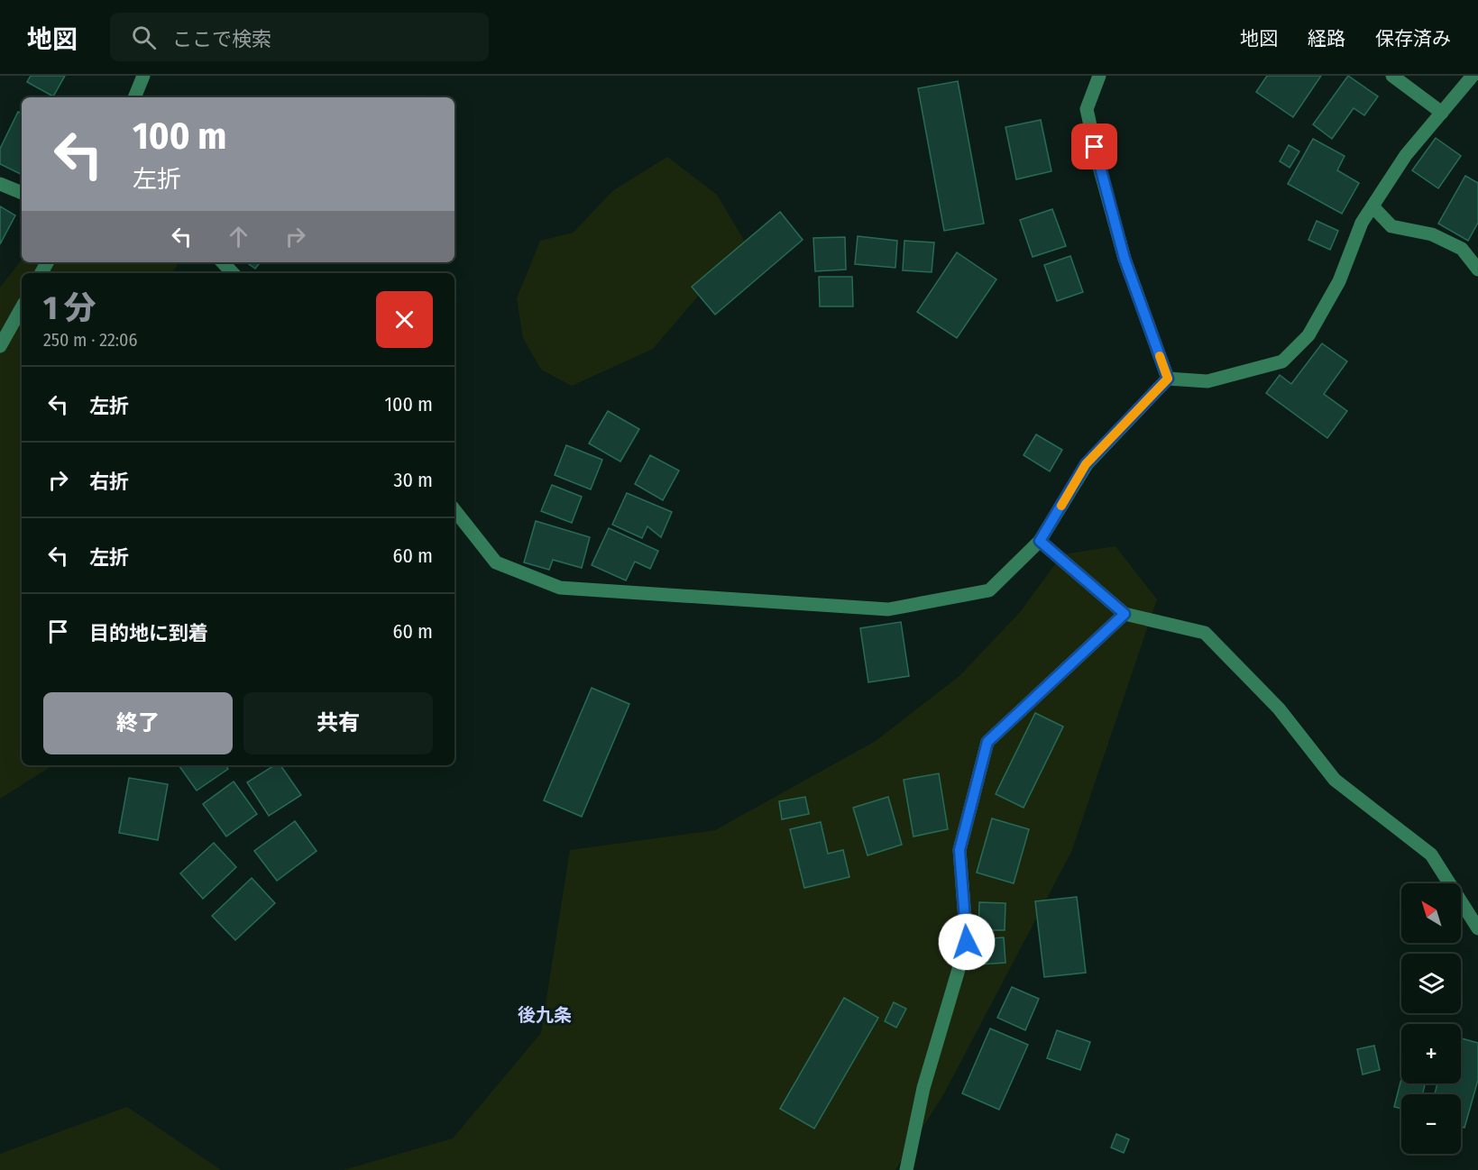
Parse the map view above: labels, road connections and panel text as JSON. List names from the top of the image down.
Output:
{
  "districts": ["後九条"],
  "north": "top left",
  "page": {
    "header": "地図",
    "search": "ここで検索",
    "nav": ["地図", "経路", "保存済み"],
    "turn": ["100 m", "左折"],
    "heading": ["1 分", "250 m · 22:06"],
    "list": [
      {
        "name": "左折",
        "value": "100 m"
      },
      {
        "name": "右折",
        "value": "30 m"
      },
      {
        "name": "左折",
        "value": "60 m"
      },
      {
        "name": "目的地に到着",
        "value": "60 m"
      }
    ],
    "buttons": ["終了", "共有"],
    "map_buttons": ["+", "−"]
  }
}
